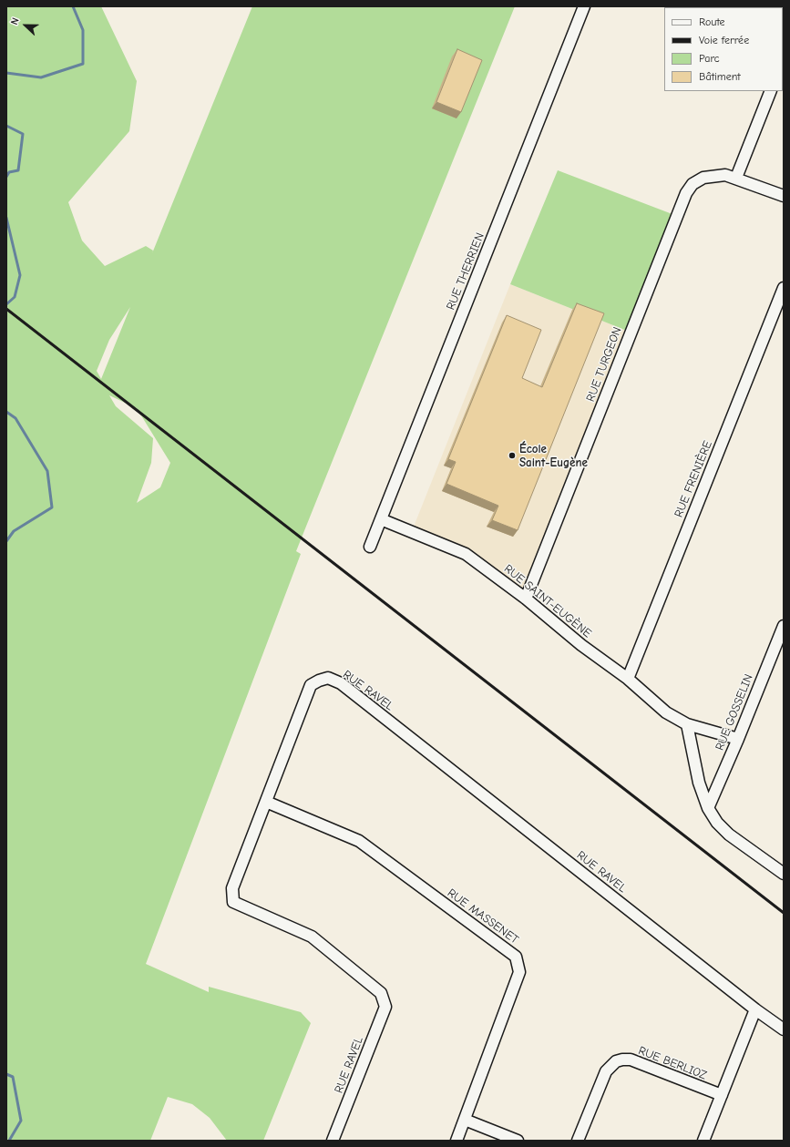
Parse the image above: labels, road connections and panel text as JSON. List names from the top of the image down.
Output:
{
  "streets": {
    "street": [
      "RUE THERRIEN",
      "RUE TURGEON",
      "RUE FRENIÈRE",
      "RUE SAINT-EUGÈNE",
      "RUE RAVEL",
      "RUE GOSSELIN",
      "RUE MASSENET",
      "RUE BERLIOZ"
    ]
  },
  "crossings": [
    ["RUE THERRIEN", "RUE SAINT-EUGÈNE"],
    ["RUE TURGEON", "RUE SAINT-EUGÈNE"],
    ["RUE FRENIÈRE", "RUE SAINT-EUGÈNE"],
    ["RUE SAINT-EUGÈNE", "RUE GOSSELIN"],
    ["RUE RAVEL", "RUE MASSENET"]
  ],
  "places": ["École Saint-Eugène"],
  "legend": [
    "Route",
    "Voie ferrée",
    "Parc",
    "Bâtiment"
  ],
  "north": "left"
}
